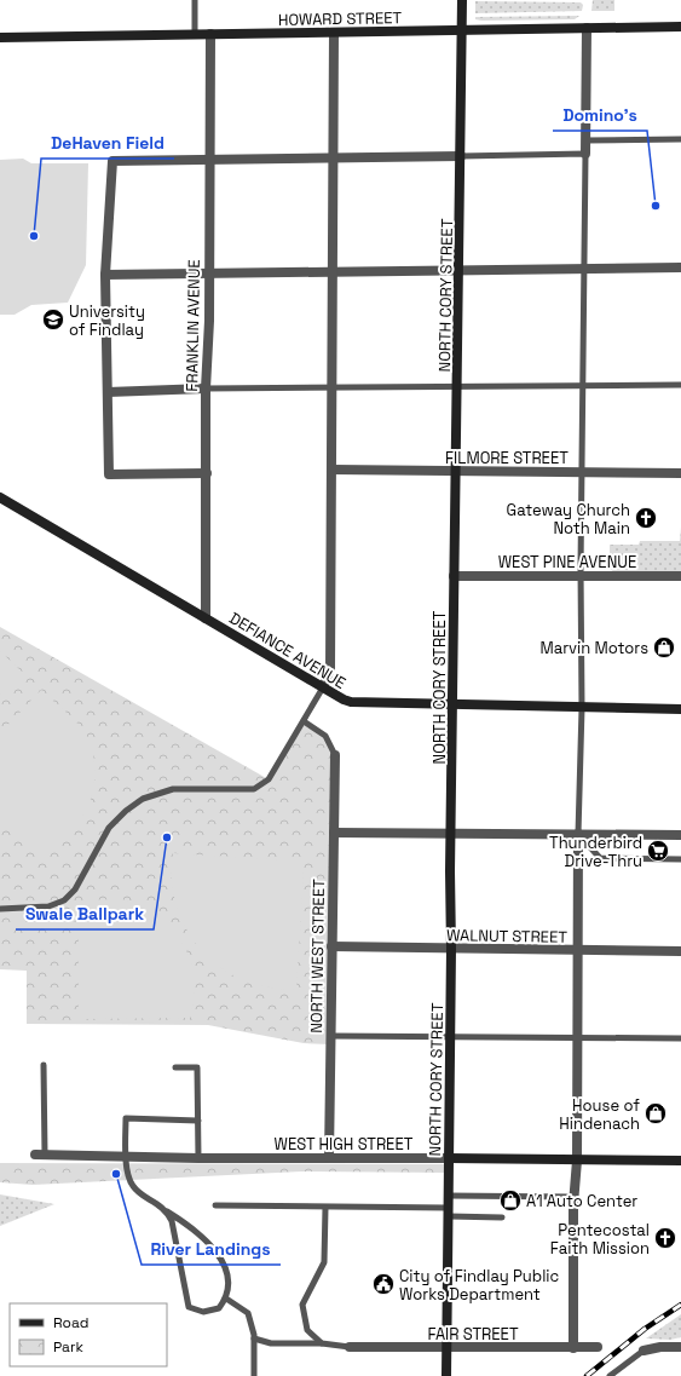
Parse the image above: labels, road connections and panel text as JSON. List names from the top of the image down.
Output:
{
  "streets": {
    "street": [
      "HOWARD STREET",
      "NORTH CORY STREET",
      "FRANKLIN AVENUE",
      "FILMORE STREET",
      "WEST PINE AVENUE",
      "DEFIANCE AVENUE",
      "WALNUT STREET",
      "NORTH WEST STREET",
      "WEST HIGH STREET",
      "FAIR STREET"
    ]
  },
  "crossings": [
    ["HOWARD STREET", "NORTH CORY STREET"],
    ["HOWARD STREET", "FRANKLIN AVENUE"],
    ["NORTH CORY STREET", "FILMORE STREET"],
    ["NORTH CORY STREET", "WEST PINE AVENUE"],
    ["NORTH CORY STREET", "DEFIANCE AVENUE"],
    ["NORTH CORY STREET", "WALNUT STREET"],
    ["NORTH CORY STREET", "WEST HIGH STREET"],
    ["NORTH CORY STREET", "FAIR STREET"],
    ["FRANKLIN AVENUE", "DEFIANCE AVENUE"],
    ["WALNUT STREET", "NORTH WEST STREET"],
    ["NORTH WEST STREET", "WEST HIGH STREET"]
  ],
  "places": {
    "other": [
      "Domino's",
      "DeHaven Field",
      "Swale Ballpark",
      "River Landings"
    ],
    "school or university": ["University of Findlay"],
    "church": ["Gateway Church Noth Main", "Pentecostal Faith Mission"],
    "shop": ["Marvin Motors", "House of Hindenach", "A1 Auto Center"],
    "supermarket": ["Thunderbird Drive-Thru"],
    "public building": ["City of Findlay Public Works Department"]
  },
  "legend": ["Road", "Park"]
}
